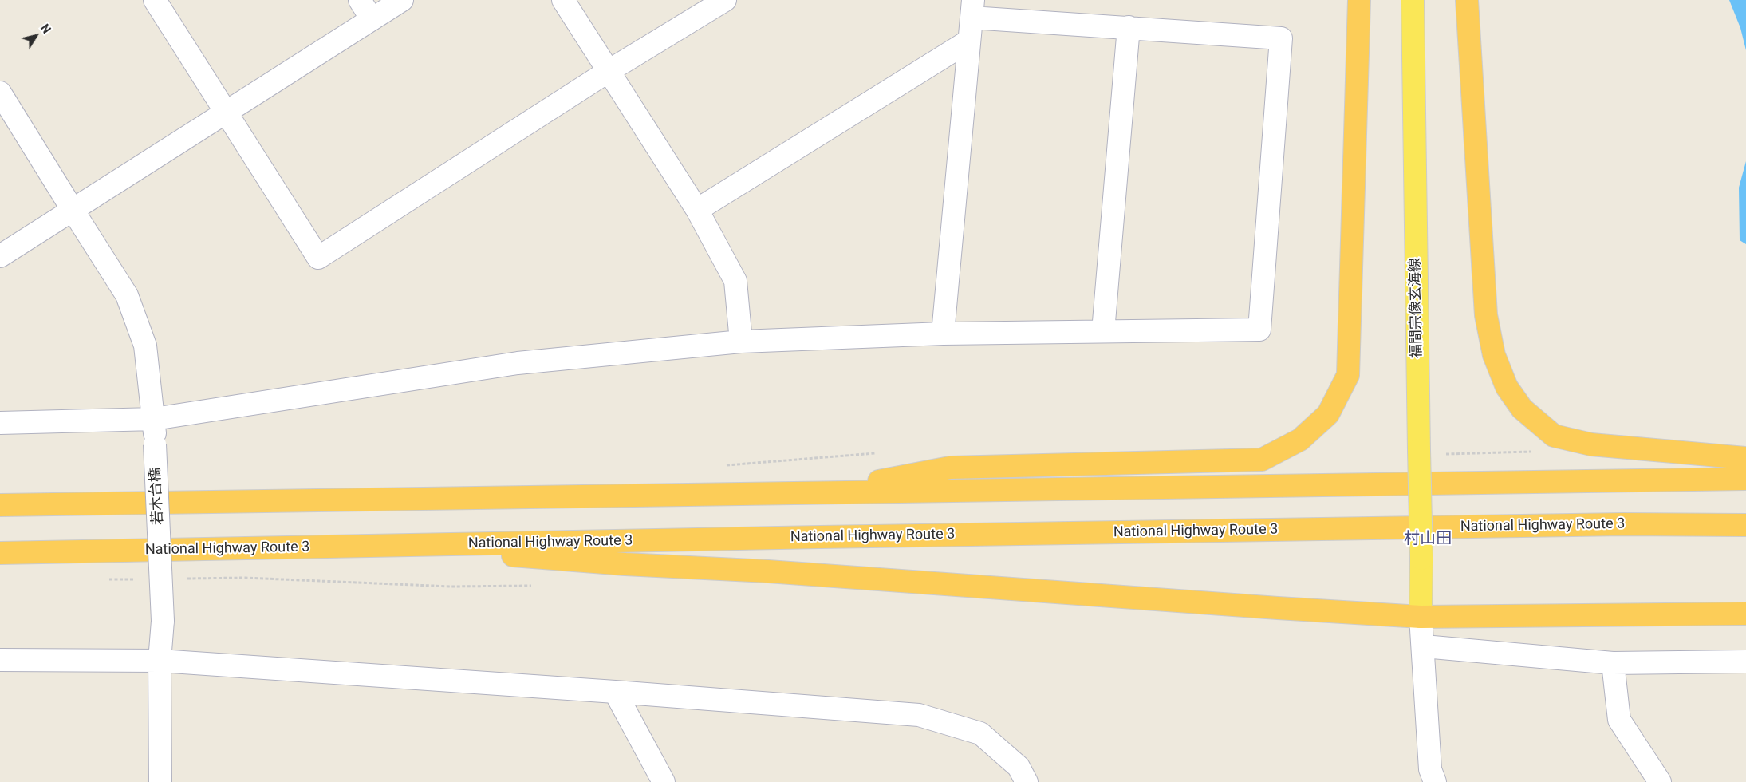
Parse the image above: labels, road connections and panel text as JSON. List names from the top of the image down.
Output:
{
  "streets": {
    "highway": ["National Highway Route 3"],
    "main road": ["福間宗像玄海線"],
    "street": ["若木台橋"]
  },
  "districts": ["村山田"],
  "north": "top right"
}
